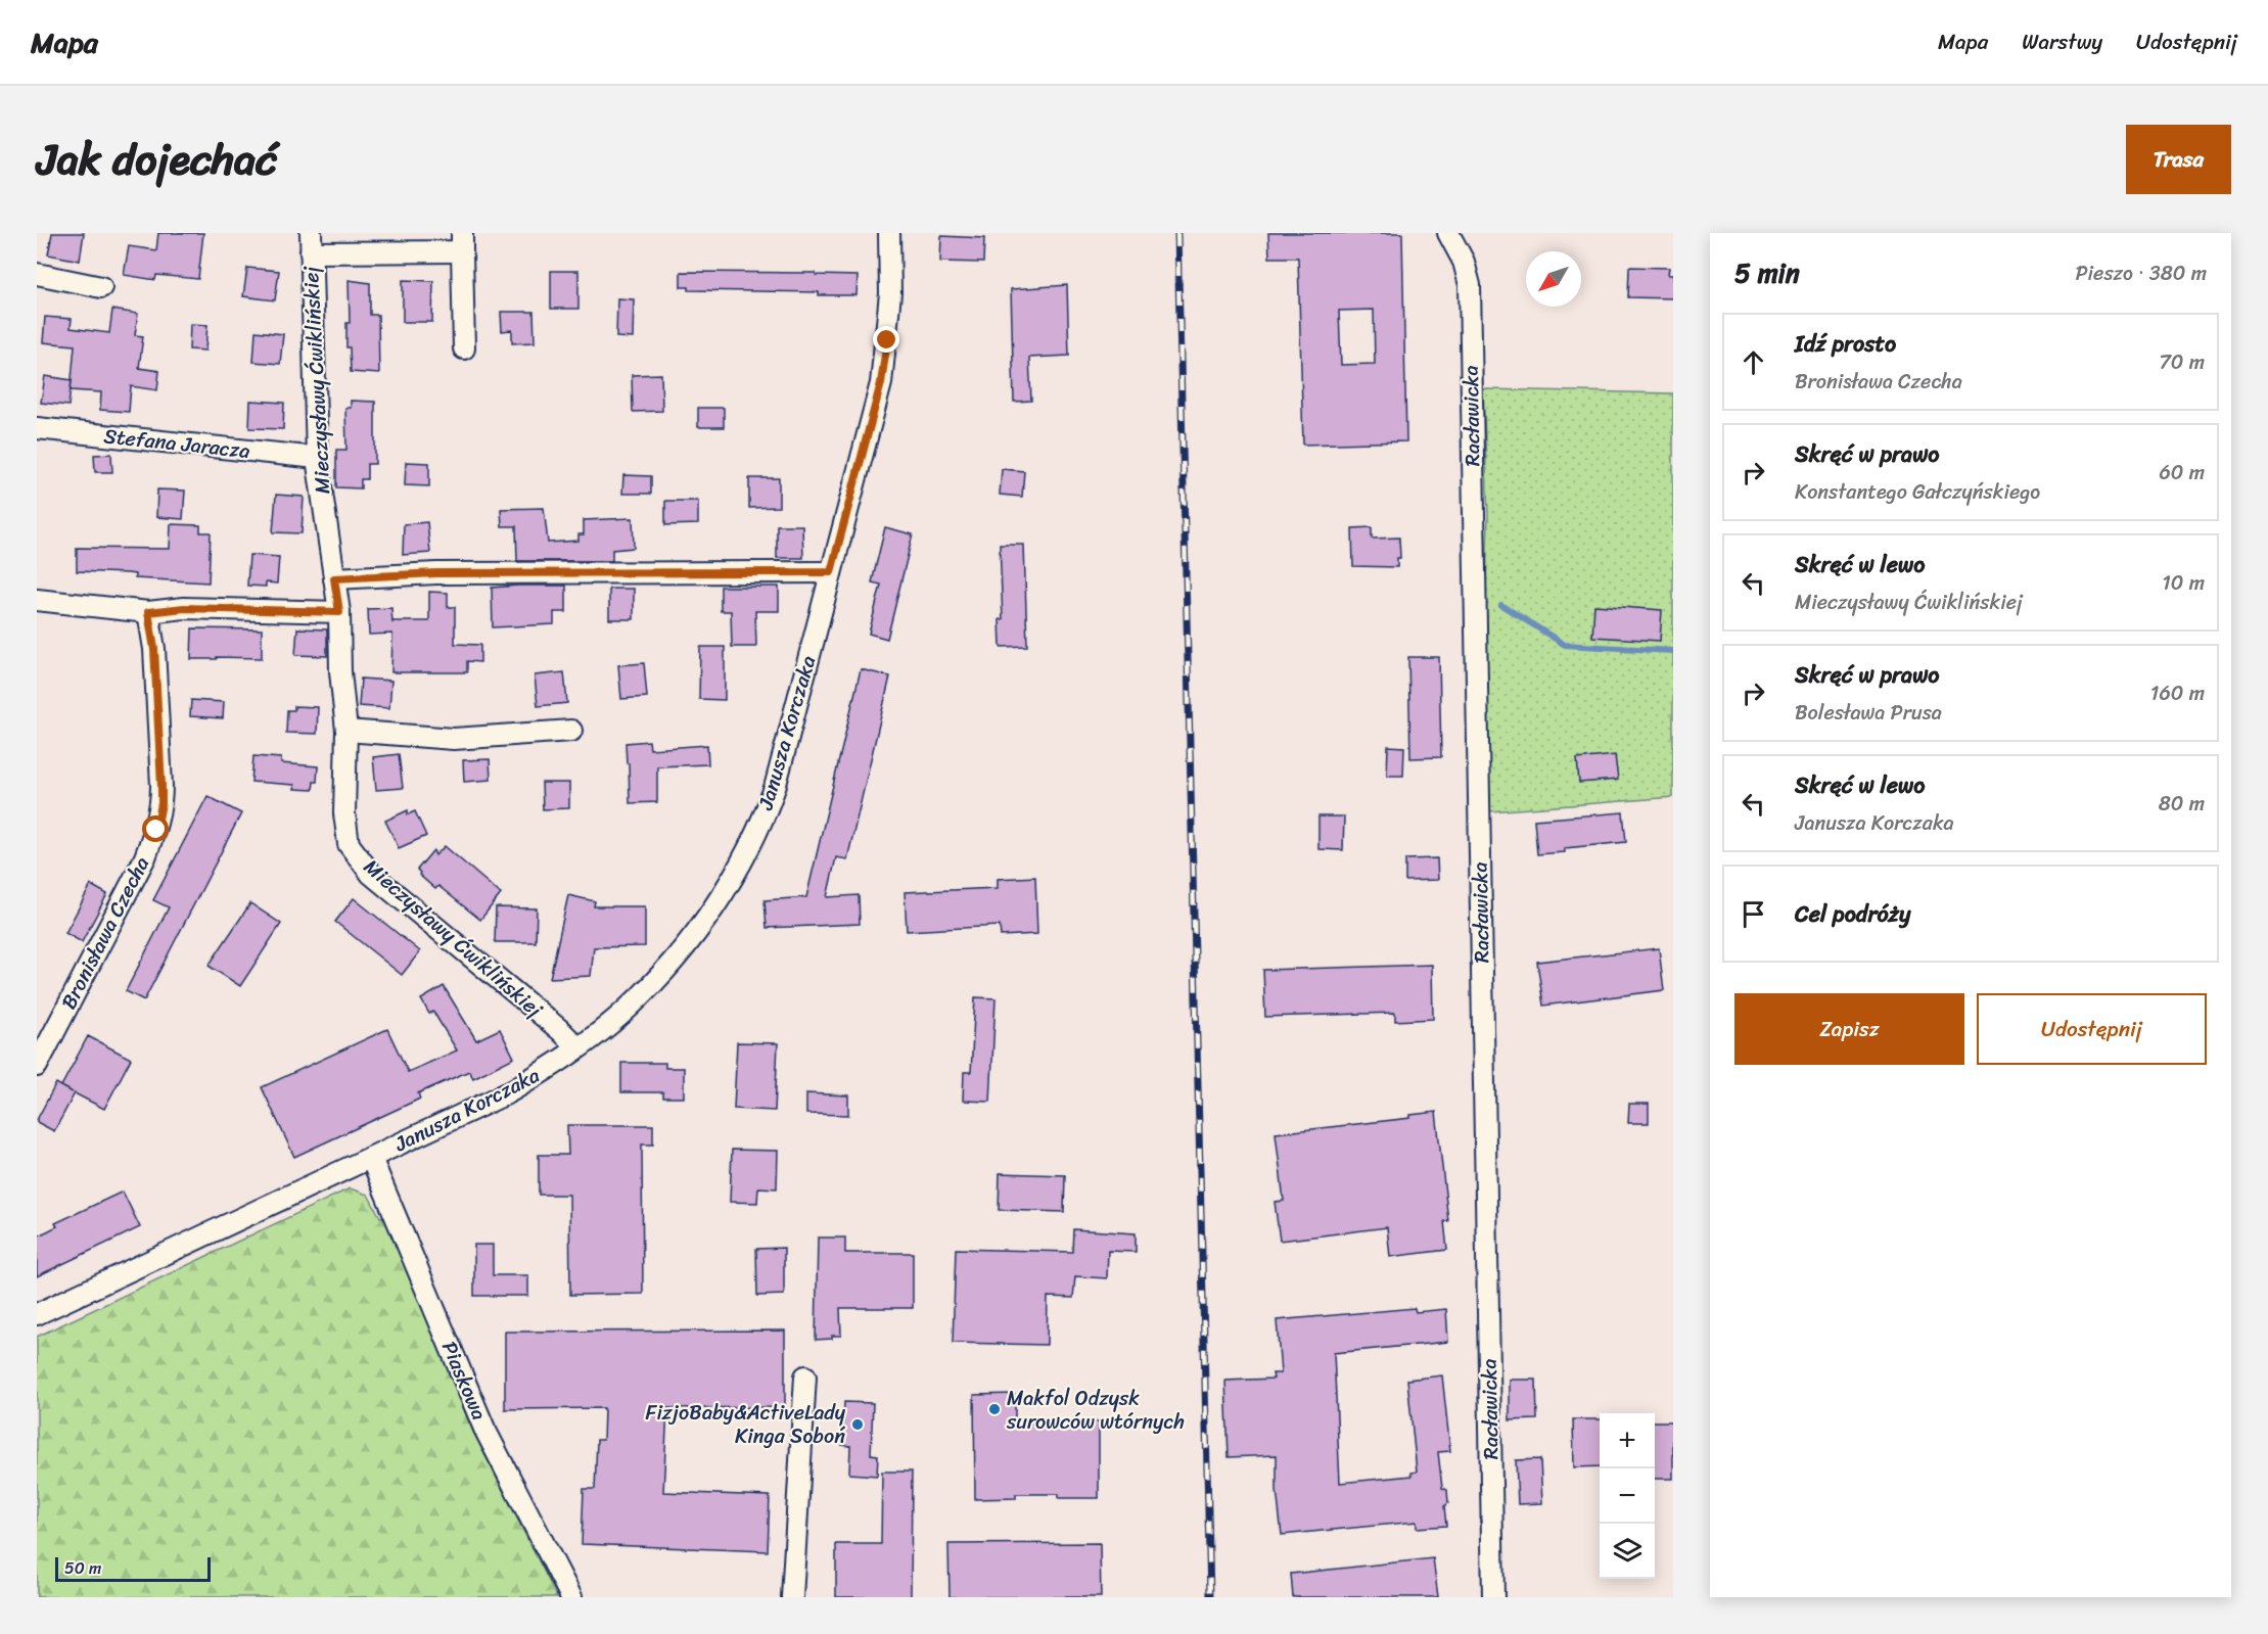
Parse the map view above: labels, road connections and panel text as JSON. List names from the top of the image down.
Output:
{
  "streets": {
    "street": [
      "Mieczysławy Ćwiklińskiej",
      "Racławicka",
      "Stefana Jaracza",
      "Janusza Korczaka",
      "Bronisława Czecha",
      "Piaskowa"
    ]
  },
  "crossings": [
    ["Mieczysławy Ćwiklińskiej", "Stefana Jaracza"],
    ["Mieczysławy Ćwiklińskiej", "Janusza Korczaka"],
    ["Janusza Korczaka", "Piaskowa"]
  ],
  "places": ["Makfol Odzysk surowców wtórnych", "FizjoBaby&ActiveLady Kinga Soboń"],
  "scale_bar": "50 m",
  "north": "bottom left",
  "page": {
    "header": "Mapa",
    "nav": ["Mapa", "Warstwy", "Udostępnij"],
    "title": "Jak dojechać",
    "buttons": [
      "Trasa",
      ["Zapisz", "Udostępnij"]
    ],
    "heading": ["5 min", "Pieszo · 380 m"],
    "list": [
      ["Idź prosto", "Bronisława Czecha", "70 m"],
      ["Skręć w prawo", "Konstantego Gałczyńskiego", "60 m"],
      ["Skręć w lewo", "Mieczysławy Ćwiklińskiej", "10 m"],
      ["Skręć w prawo", "Bolesława Prusa", "160 m"],
      ["Skręć w lewo", "Janusza Korczaka", "80 m"],
      "Cel podróży"
    ],
    "map_buttons": ["+", "−"],
    "scale": "50 m"
  }
}
